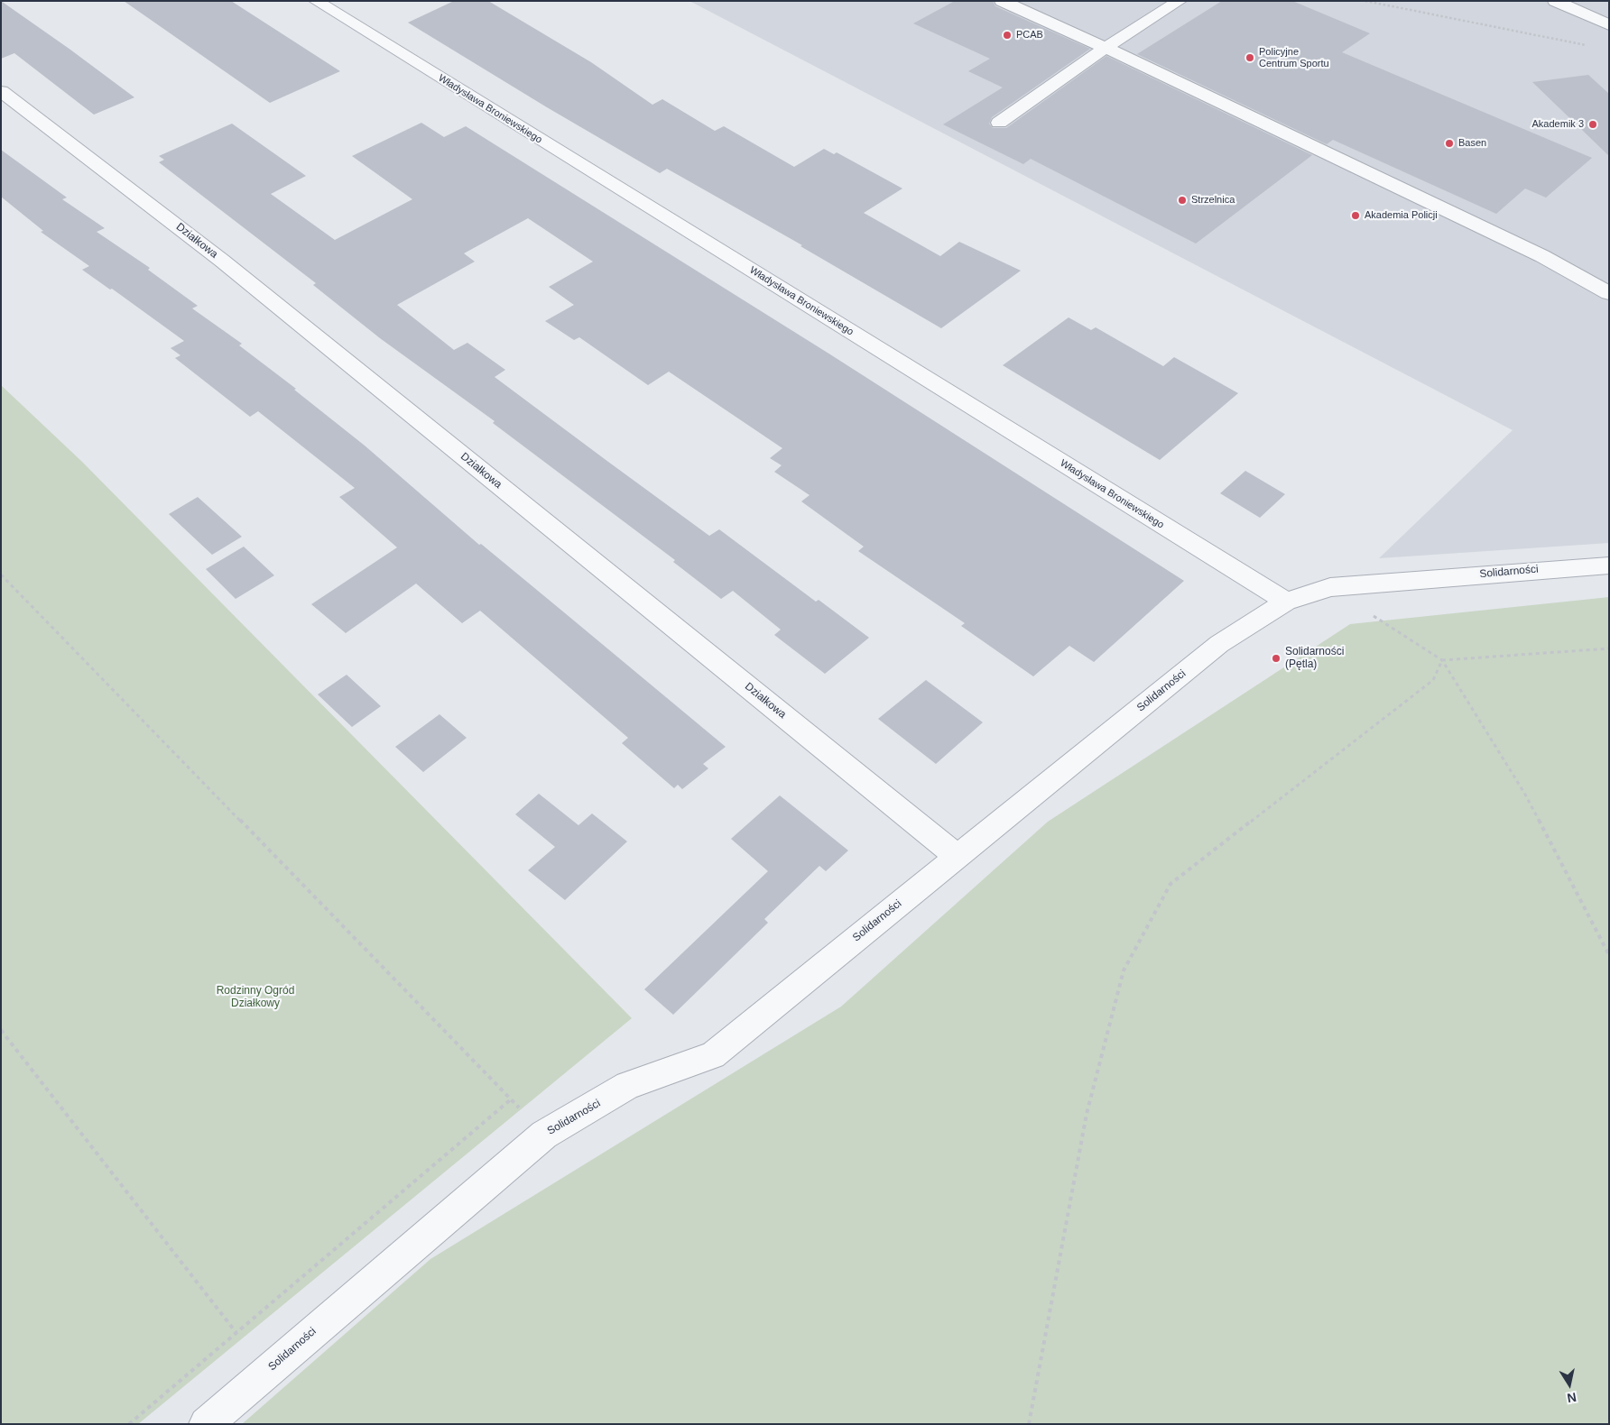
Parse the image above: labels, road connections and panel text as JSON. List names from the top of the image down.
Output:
{
  "streets": {
    "street": ["Władysława Broniewskiego", "Działkowa", "Solidarności"]
  },
  "crossings": [
    ["Władysława Broniewskiego", "Solidarności"],
    ["Działkowa", "Solidarności"]
  ],
  "parks": ["Rodzinny Ogród Działkowy"],
  "places": [
    "PCAB",
    "Policyjne Centrum Sportu",
    "Akademik 3",
    "Basen",
    "Strzelnica",
    "Akademia Policji",
    "Solidarności (Pętla)"
  ],
  "north": "bottom"
}
